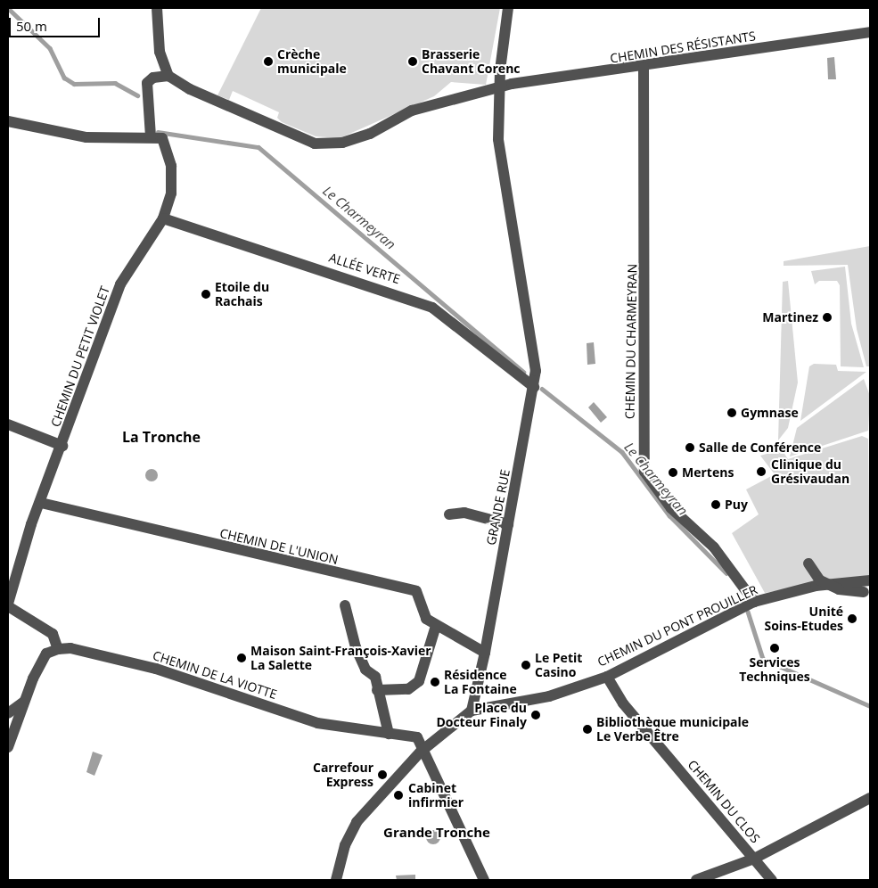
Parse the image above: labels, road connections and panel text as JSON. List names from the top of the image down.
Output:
{
  "streets": {
    "street": [
      "CHEMIN DES RÉSISTANTS",
      "ALLÉE VERTE",
      "CHEMIN DU CHARMEYRAN",
      "CHEMIN DU PETIT VIOLET",
      "GRANDE RUE",
      "CHEMIN DE L'UNION",
      "CHEMIN DU PONT PROUILLER",
      "CHEMIN DE LA VIOTTE",
      "CHEMIN DU CLOS"
    ]
  },
  "crossings": [
    ["CHEMIN DES RÉSISTANTS", "CHEMIN DU CHARMEYRAN"],
    ["CHEMIN DES RÉSISTANTS", "GRANDE RUE"],
    ["ALLÉE VERTE", "CHEMIN DU PETIT VIOLET"],
    ["ALLÉE VERTE", "GRANDE RUE"],
    ["CHEMIN DU CHARMEYRAN", "CHEMIN DU PONT PROUILLER"],
    ["CHEMIN DU PETIT VIOLET", "CHEMIN DE L'UNION"],
    ["GRANDE RUE", "CHEMIN DE L'UNION"],
    ["GRANDE RUE", "CHEMIN DU PONT PROUILLER"],
    ["CHEMIN DU PONT PROUILLER", "CHEMIN DU CLOS"]
  ],
  "districts": ["La Tronche", "Grande Tronche"],
  "water": ["Le Charmeyran"],
  "places": [
    "Crèche municipale",
    "Brasserie Chavant Corenc",
    "Etoile du Rachais",
    "Martinez",
    "Gymnase",
    "Salle de Conférence",
    "Clinique du Grésivaudan",
    "Mertens",
    "Puy",
    "Unité Soins-Etudes",
    "Services Techniques",
    "Maison Saint-François-Xavier La Salette",
    "Le Petit Casino",
    "Résidence La Fontaine",
    "Place du Docteur Finaly",
    "Bibliothèque municipale Le Verbe Être",
    "Carrefour Express",
    "Cabinet infirmier"
  ],
  "scale_bar": "50 m"
}
